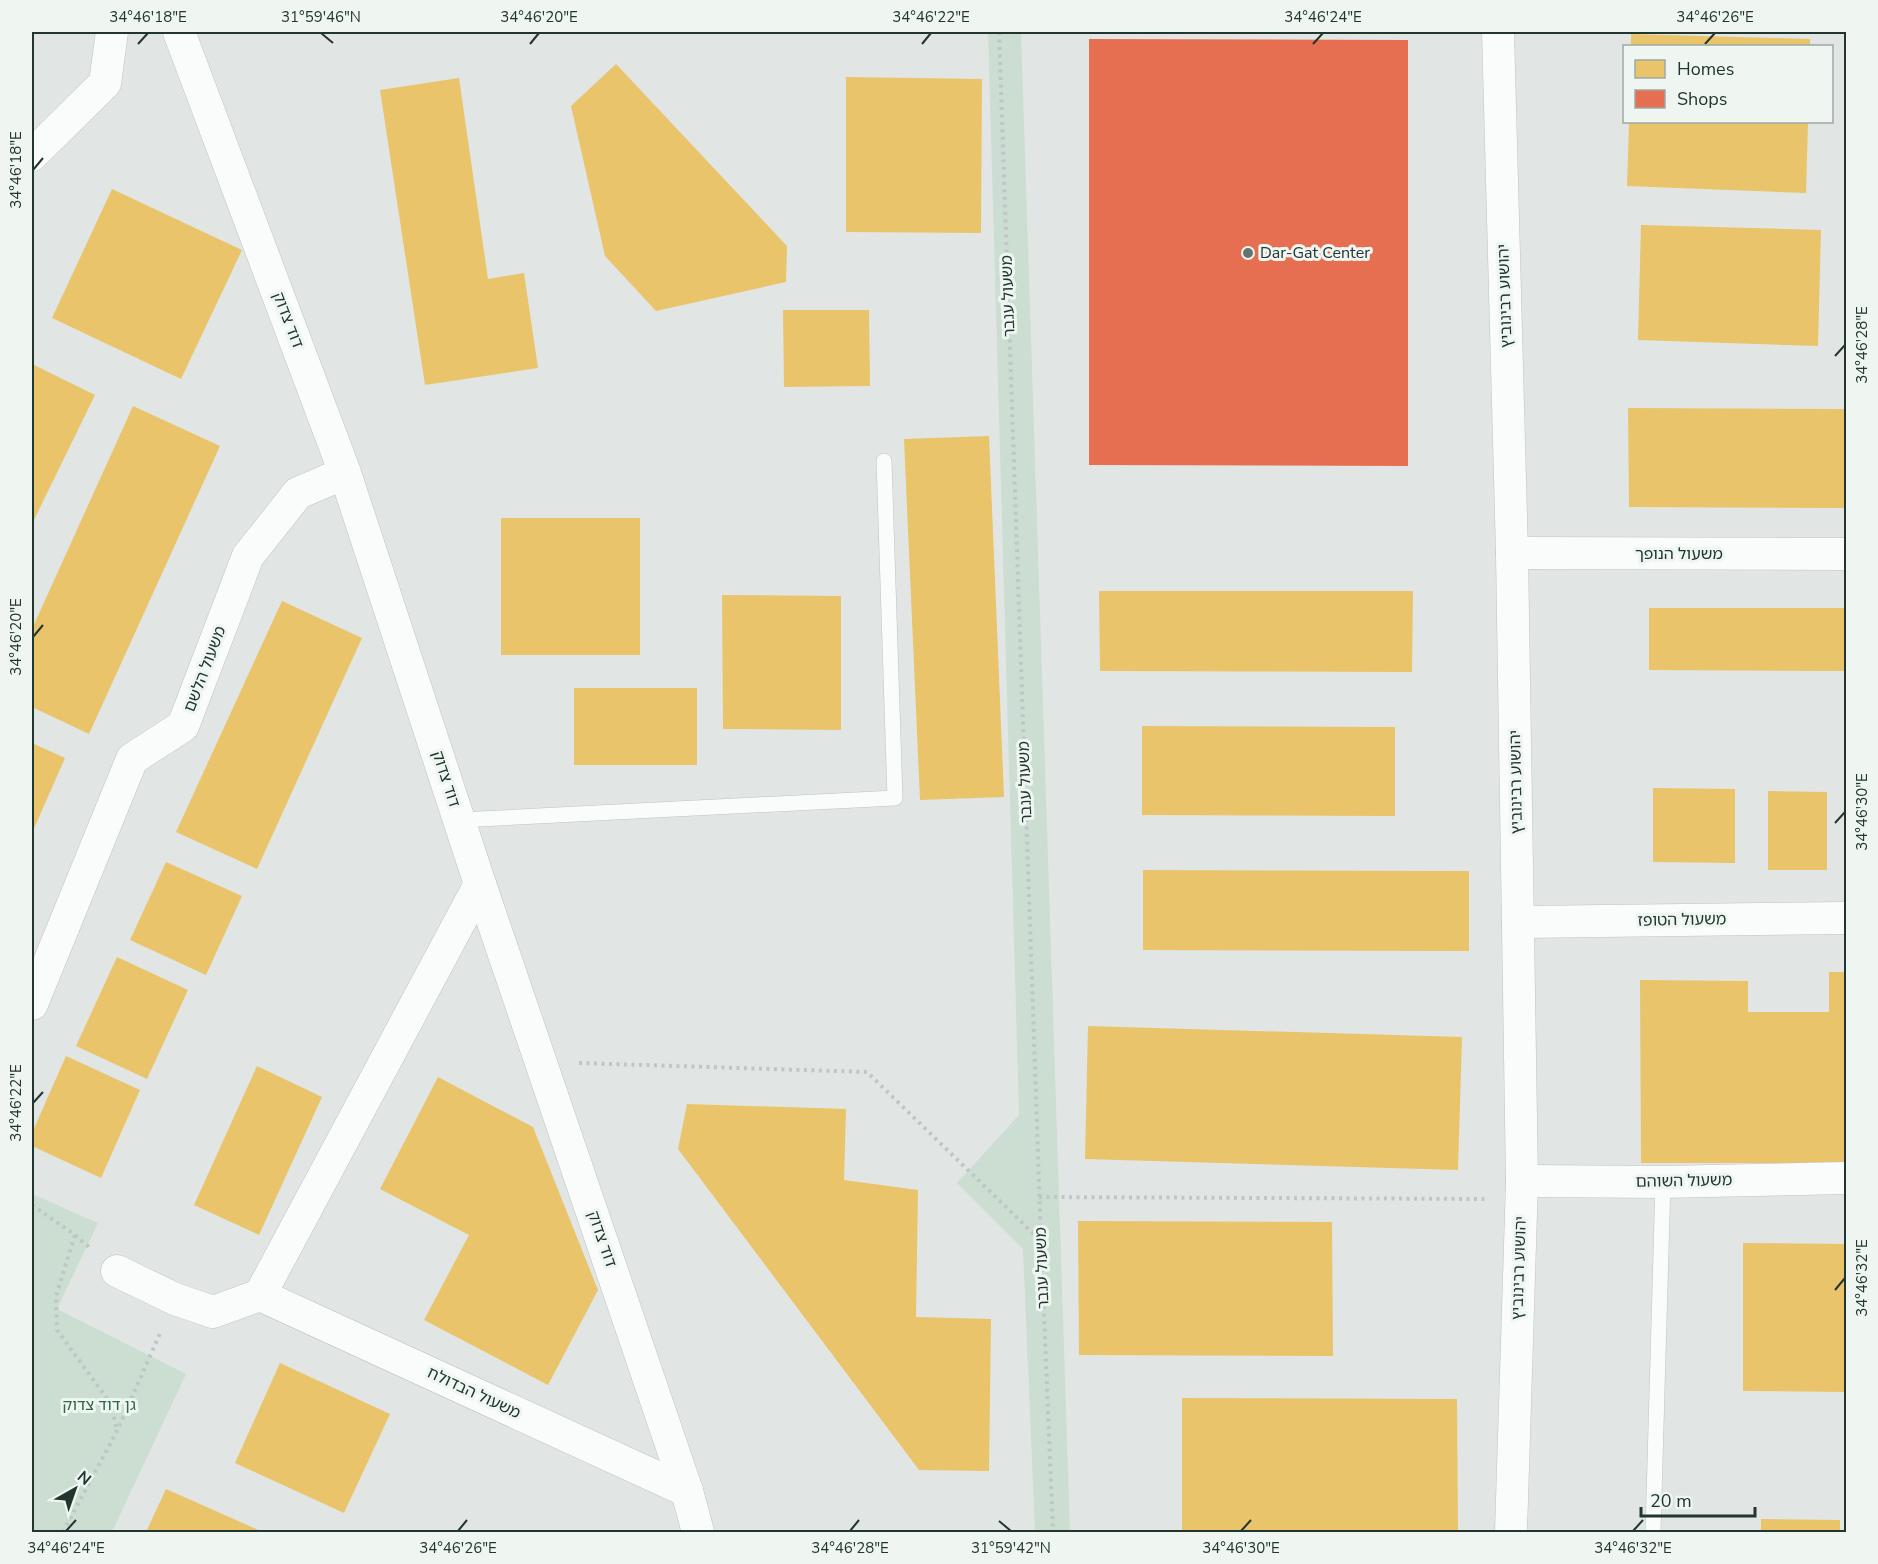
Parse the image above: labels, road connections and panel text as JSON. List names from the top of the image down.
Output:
{
  "streets": {
    "street": [
      "יהושוע רבינוביץ",
      "דוד צדוק",
      "משעול הנופך",
      "משעול הלשם",
      "משעול הטופז",
      "משעול השוהם",
      "משעול הבדולח"
    ],
    "path": ["משעול ענבר"]
  },
  "crossings": [
    ["יהושוע רבינוביץ", "משעול הנופך"],
    ["יהושוע רבינוביץ", "משעול הטופז"],
    ["יהושוע רבינוביץ", "משעול השוהם"],
    ["דוד צדוק", "משעול הלשם"],
    ["דוד צדוק", "משעול הבדולח"]
  ],
  "parks": ["גן דוד צדוק"],
  "places": ["Dar-Gat Center"],
  "legend": ["Homes", "Shops"],
  "scale_bar": "20 m",
  "north": "top right",
  "coordinates": [
    "34°46'18\"E",
    "31°59'46\"N",
    "34°46'20\"E",
    "34°46'22\"E",
    "34°46'24\"E",
    "34°46'26\"E",
    "34°46'28\"E",
    "34°46'30\"E",
    "34°46'32\"E",
    "31°59'42\"N"
  ]
}
